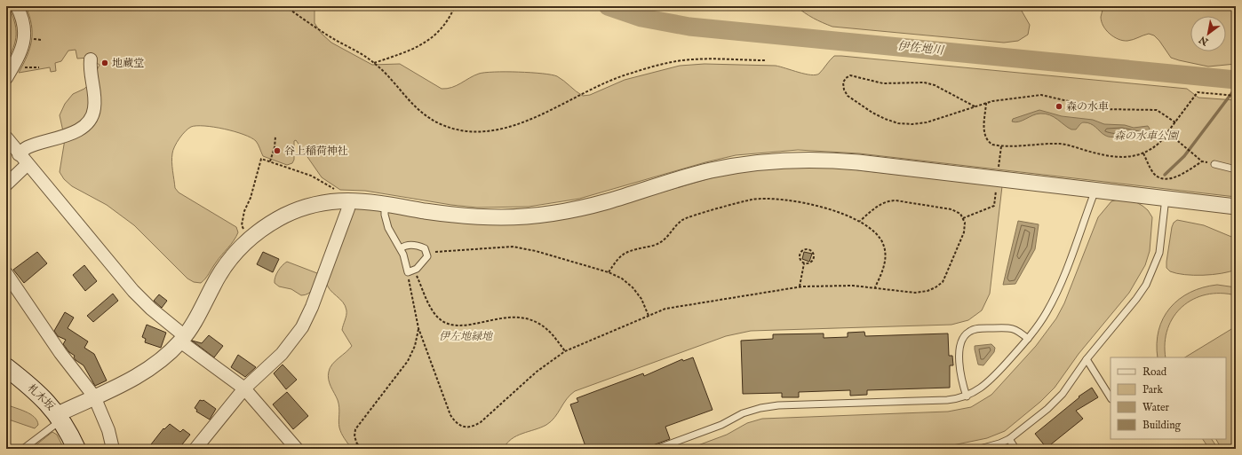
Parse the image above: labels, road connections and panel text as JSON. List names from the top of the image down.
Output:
{
  "streets": {
    "main road": ["札木坂"]
  },
  "water": ["伊佐地川"],
  "parks": ["森の水車公園", "伊左地緑地"],
  "places": ["地蔵堂", "森の水車", "谷上稲荷神社"],
  "legend": [
    "Road",
    "Park",
    "Water",
    "Building"
  ],
  "north": "bottom left"
}
